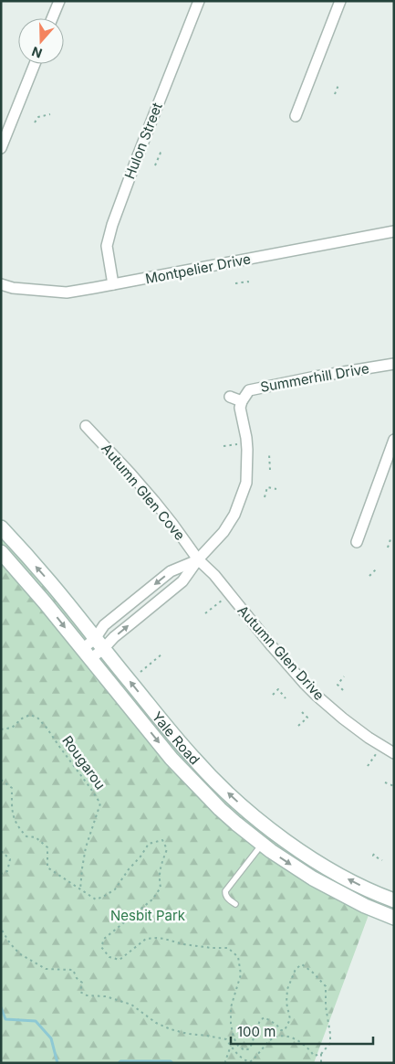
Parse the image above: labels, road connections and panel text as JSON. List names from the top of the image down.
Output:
{
  "streets": {
    "main road": ["Yale Road"],
    "street": [
      "Hulon Street",
      "Montpelier Drive",
      "Summerhill Drive",
      "Autumn Glen Cove",
      "Autumn Glen Drive"
    ],
    "path": ["Rougarou"]
  },
  "crossings": [
    ["Hulon Street", "Montpelier Drive"],
    ["Autumn Glen Cove", "Autumn Glen Drive"]
  ],
  "parks": ["Nesbit Park"],
  "scale_bar": "100 m",
  "north": "bottom"
}
